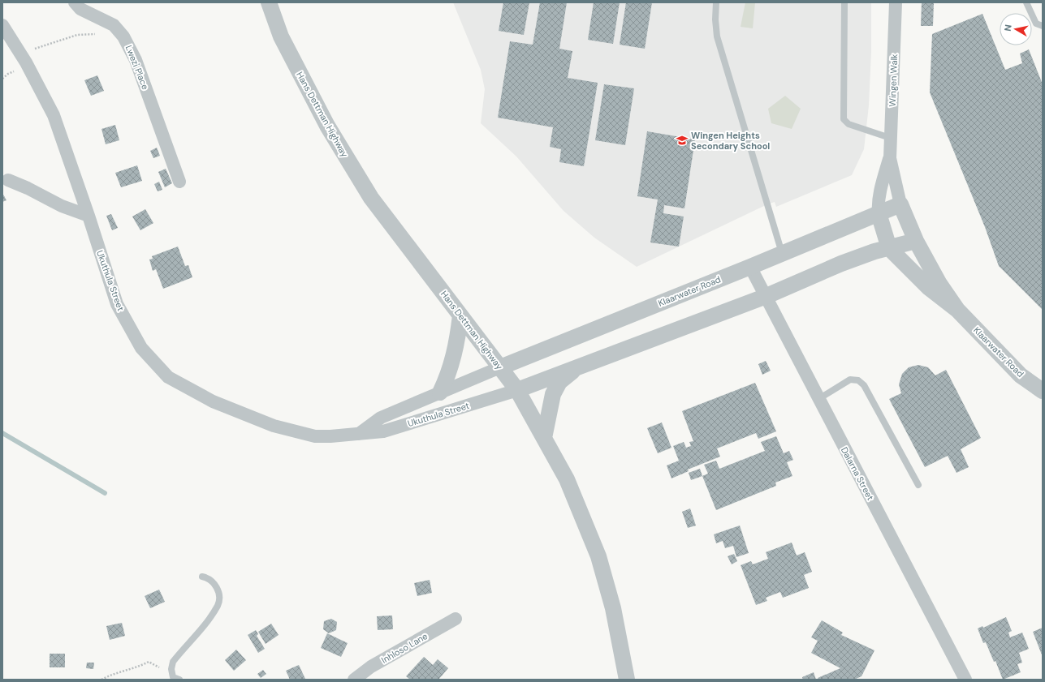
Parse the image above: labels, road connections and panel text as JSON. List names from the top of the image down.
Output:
{
  "streets": {
    "street": [
      "Lwezi Place",
      "Wingen Walk",
      "Hans Dettman Highway",
      "Ukuthula Street",
      "Klaarwater Road",
      "Dalarna Street",
      "Inhloso Lane"
    ]
  },
  "crossings": [
    ["Wingen Walk", "Klaarwater Road"],
    ["Hans Dettman Highway", "Ukuthula Street"],
    ["Hans Dettman Highway", "Klaarwater Road"],
    ["Ukuthula Street", "Klaarwater Road"],
    ["Klaarwater Road", "Dalarna Street"]
  ],
  "places": {
    "school or university": ["Wingen Heights Secondary School"]
  },
  "north": "left"
}
